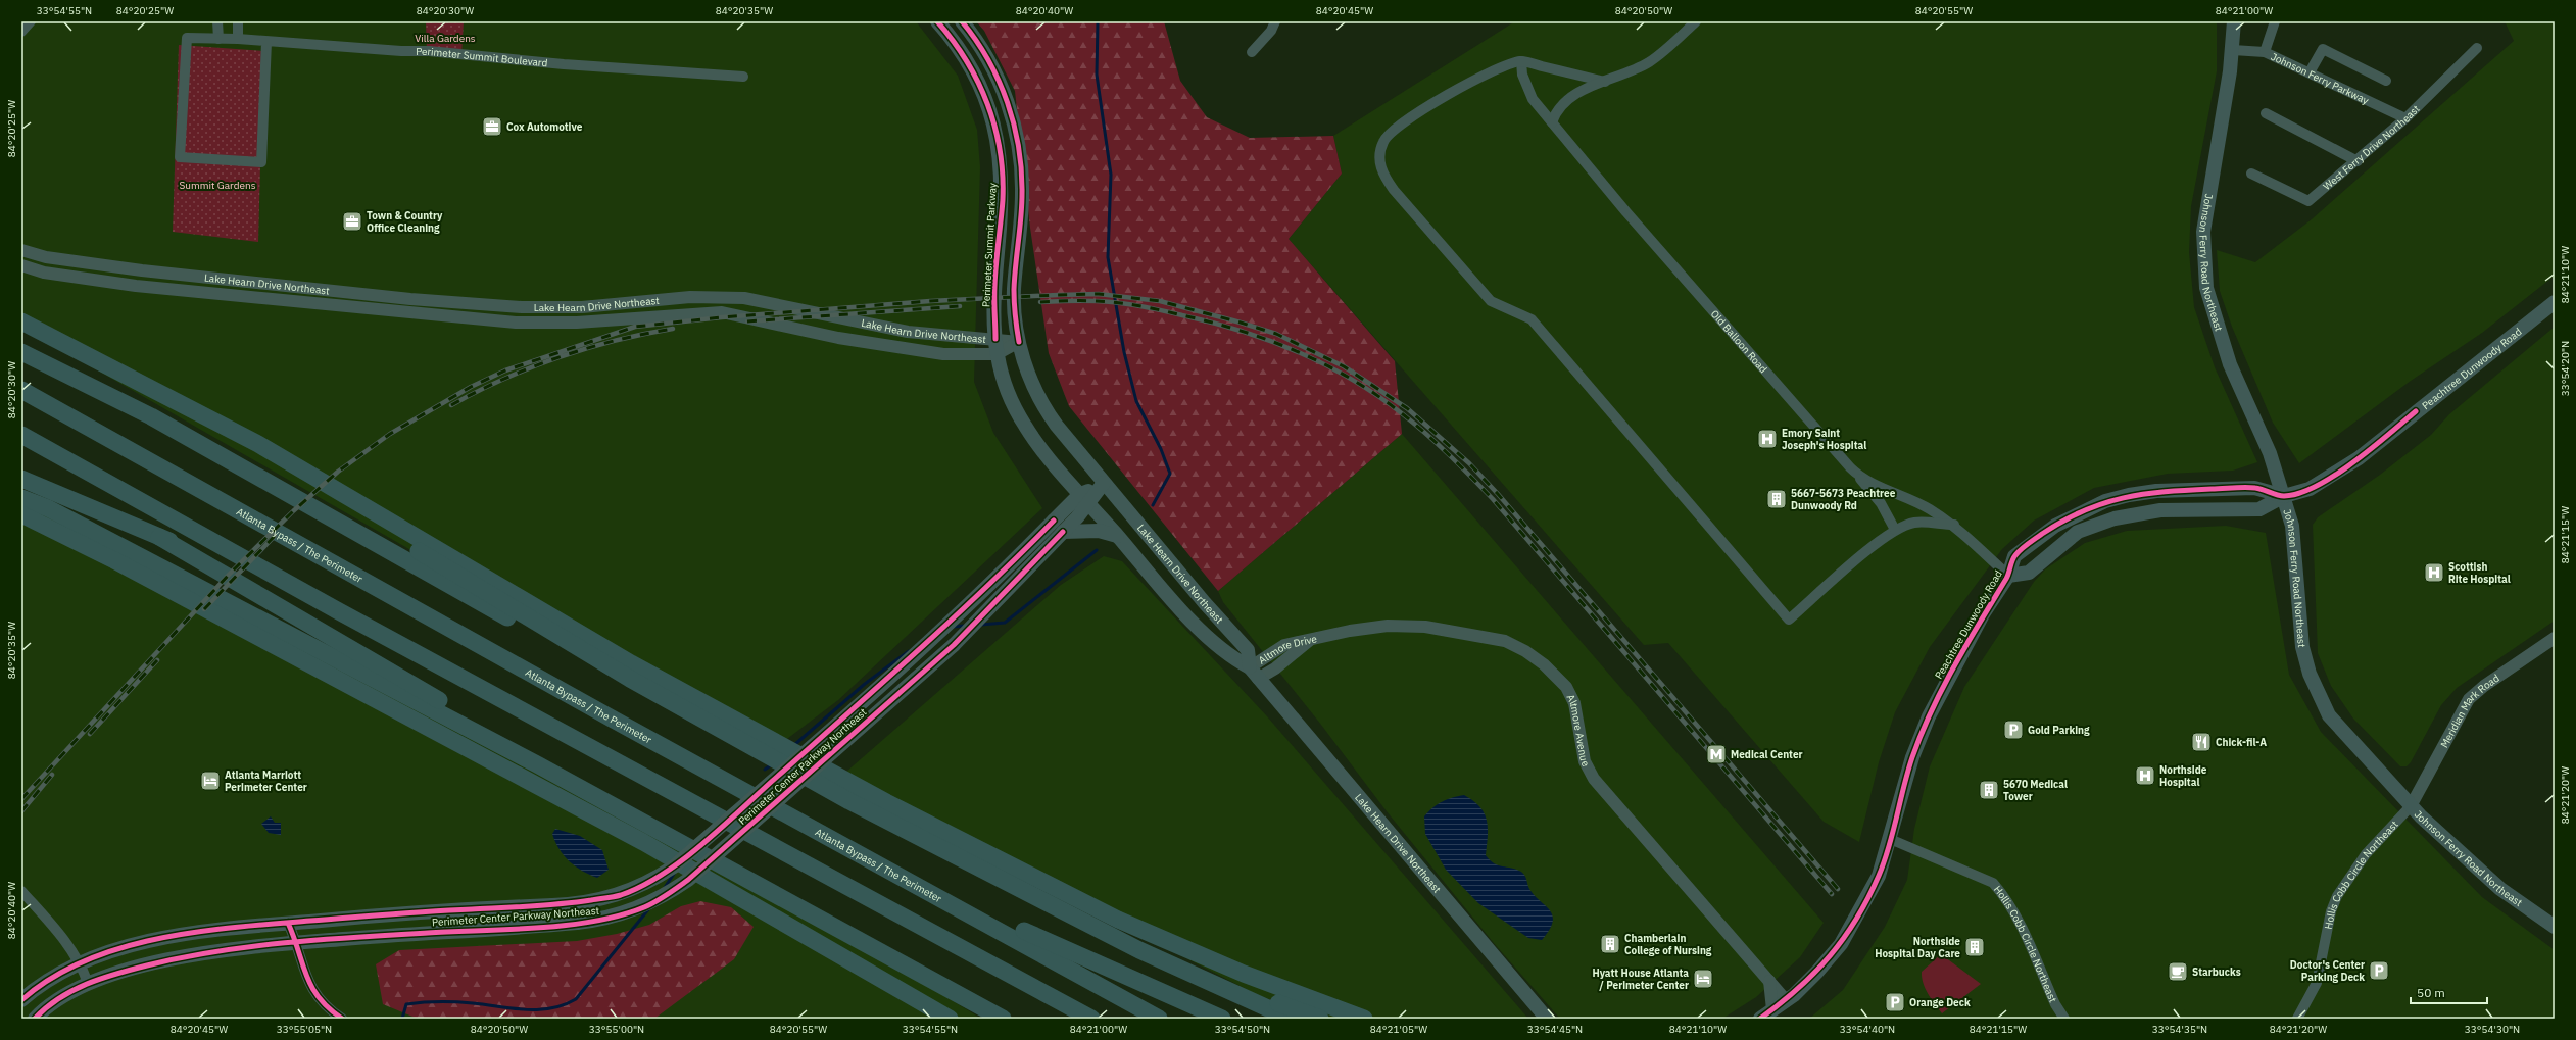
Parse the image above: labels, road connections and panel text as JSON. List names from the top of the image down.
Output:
{
  "streets": {
    "highway": ["Atlanta Bypass / The Perimeter"],
    "main road": [
      "Perimeter Summit Parkway",
      "Johnson Ferry Road Northeast",
      "Lake Hearn Drive Northeast",
      "Peachtree Dunwoody Road",
      "Perimeter Center Parkway Northeast"
    ],
    "street": [
      "Perimeter Summit Boulevard",
      "Johnson Ferry Parkway",
      "West Ferry Drive Northeast",
      "Old Balloon Road",
      "Altmore Drive",
      "Meridian Mark Road",
      "Altmore Avenue",
      "Hollis Cobb Circle Northeast"
    ]
  },
  "crossings": [
    ["Johnson Ferry Parkway", "West Ferry Drive Northeast"],
    ["Johnson Ferry Parkway", "Johnson Ferry Road Northeast"],
    ["Perimeter Summit Parkway", "Lake Hearn Drive Northeast"],
    ["Perimeter Summit Parkway", "Perimeter Center Parkway Northeast"],
    ["Johnson Ferry Road Northeast", "Peachtree Dunwoody Road"],
    ["Johnson Ferry Road Northeast", "Meridian Mark Road"],
    ["Johnson Ferry Road Northeast", "Hollis Cobb Circle Northeast"],
    ["Lake Hearn Drive Northeast", "Altmore Drive"],
    ["Lake Hearn Drive Northeast", "Perimeter Center Parkway Northeast"],
    ["Old Balloon Road", "Peachtree Dunwoody Road"],
    ["Peachtree Dunwoody Road", "Hollis Cobb Circle Northeast"],
    ["Altmore Drive", "Altmore Avenue"],
    ["Meridian Mark Road", "Hollis Cobb Circle Northeast"]
  ],
  "parks": ["Villa Gardens", "Summit Gardens"],
  "places": {
    "office": ["Cox Automotive", "Town & Country Office Cleaning"],
    "hospital": ["Emory Saint Joseph's Hospital", "Scottish Rite Hospital", "Northside Hospital"],
    "building": [
      "5667-5673 Peachtree Dunwoody Rd",
      "5670 Medical Tower",
      "Chamberlain College of Nursing",
      "Northside Hospital Day Care"
    ],
    "parking": ["Gold Parking", "Doctor's Center Parking Deck", "Orange Deck"],
    "restaurant": ["Chick-fil-A"],
    "metro station": ["Medical Center"],
    "hotel": ["Atlanta Marriott Perimeter Center", "Hyatt House Atlanta / Perimeter Center"],
    "cafe": ["Starbucks"]
  },
  "scale_bar": "50 m",
  "coordinates": [
    "33°54'55\"N",
    "84°20'25\"W",
    "84°20'30\"W",
    "84°20'35\"W",
    "84°20'40\"W",
    "84°20'45\"W",
    "84°20'50\"W",
    "84°20'55\"W",
    "84°21'00\"W",
    "84°21'10\"W",
    "33°54'20\"N",
    "84°21'15\"W",
    "84°21'20\"W",
    "33°55'05\"N",
    "33°55'00\"N",
    "33°54'50\"N",
    "84°21'05\"W",
    "33°54'45\"N",
    "33°54'40\"N",
    "33°54'35\"N",
    "33°54'30\"N"
  ]
}
